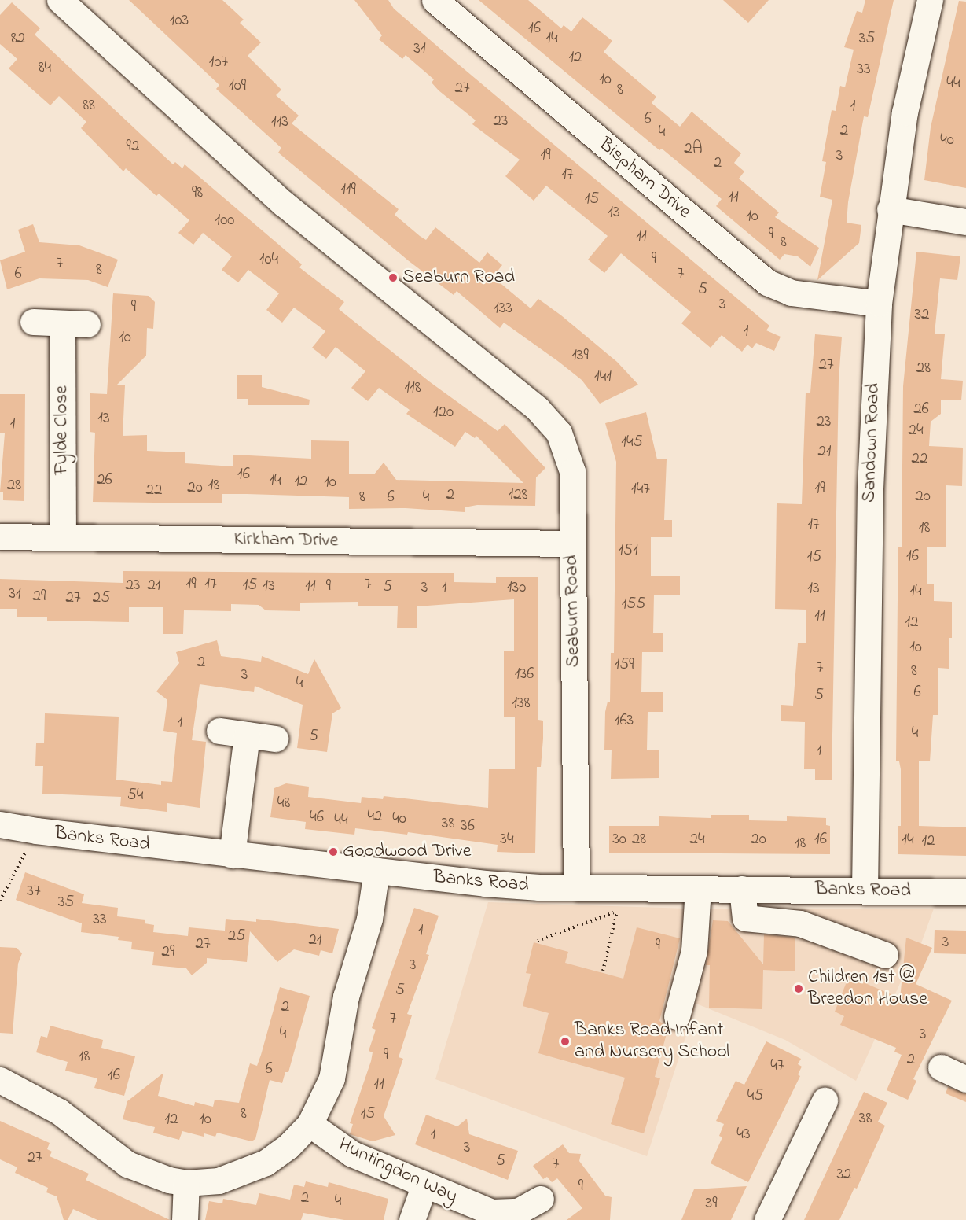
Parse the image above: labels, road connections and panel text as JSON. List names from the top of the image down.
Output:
{
  "streets": {
    "street": [
      "Bispham Drive",
      "Fylde Close",
      "Sandown Road",
      "Kirkham Drive",
      "Seaburn Road",
      "Banks Road",
      "Huntingdon Way"
    ]
  },
  "crossings": [
    ["Bispham Drive", "Sandown Road"],
    ["Fylde Close", "Kirkham Drive"],
    ["Sandown Road", "Banks Road"],
    ["Kirkham Drive", "Seaburn Road"],
    ["Seaburn Road", "Banks Road"]
  ],
  "places": [
    "Seaburn Road",
    "Goodwood Drive",
    "Children 1st @ Breedon House",
    "Banks Road Infant and Nursery School"
  ],
  "house_numbers": [
    "103",
    "16",
    "82",
    "14",
    "35",
    "31",
    "12",
    "107",
    "84",
    "33",
    "10",
    "44",
    "109",
    "27",
    "8",
    "88",
    "1",
    "6",
    "23",
    "113",
    "2",
    "4",
    "40",
    "92",
    "2A",
    "19",
    "3",
    "2",
    "17",
    "119",
    "98",
    "11",
    "15",
    "13",
    "10",
    "100",
    "9",
    "11",
    "8",
    "9",
    "104",
    "7",
    "8",
    "6",
    "7",
    "5",
    "3",
    "9",
    "133",
    "32",
    "1",
    "10",
    "139",
    "27",
    "28",
    "141",
    "118",
    "26",
    "120",
    "13",
    "23",
    "1",
    "24",
    "145",
    "21",
    "22",
    "16",
    "26",
    "14",
    "12",
    "10",
    "28",
    "18",
    "20",
    "19",
    "147",
    "22",
    "2",
    "128",
    "20",
    "8",
    "6",
    "4",
    "17",
    "18",
    "151",
    "16",
    "15",
    "19",
    "17",
    "7",
    "23",
    "21",
    "15",
    "13",
    "11",
    "9",
    "5",
    "3",
    "1",
    "130",
    "13",
    "14",
    "31",
    "29",
    "27",
    "25",
    "155",
    "11",
    "12",
    "10",
    "2",
    "159",
    "7",
    "8",
    "136",
    "3",
    "4",
    "6",
    "5",
    "138",
    "163",
    "1",
    "4",
    "5",
    "1",
    "54",
    "48",
    "42",
    "46",
    "40",
    "44",
    "38",
    "36",
    "34",
    "30",
    "28",
    "24",
    "20",
    "16",
    "14",
    "12",
    "18",
    "37",
    "35",
    "33",
    "1",
    "25",
    "21",
    "3",
    "27",
    "9",
    "29",
    "3",
    "5",
    "2",
    "7",
    "4",
    "3",
    "9",
    "18",
    "2",
    "47",
    "6",
    "16",
    "11",
    "45",
    "8",
    "15",
    "38",
    "12",
    "10",
    "1",
    "43",
    "3",
    "27",
    "5",
    "7",
    "32",
    "9",
    "2",
    "4",
    "39"
  ]
}
